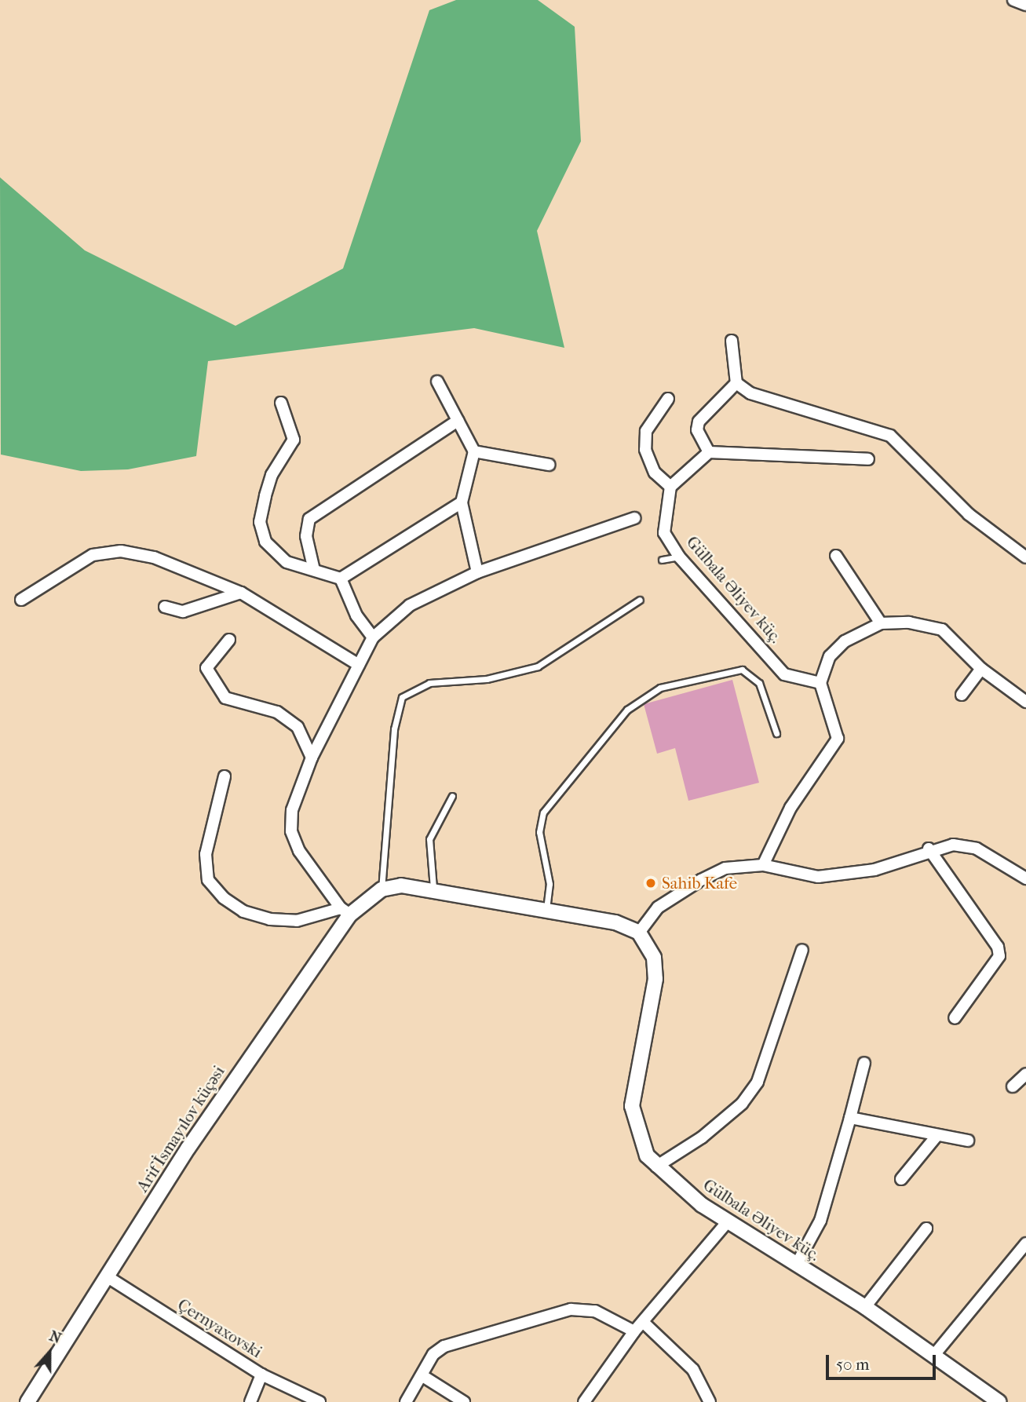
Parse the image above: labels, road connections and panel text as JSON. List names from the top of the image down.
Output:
{
  "streets": {
    "street": ["Gülbala Əliyev küç.", "Arif İsmayılov küçəsi", "Çernyaxovski"]
  },
  "crossings": [
    ["Arif İsmayılov küçəsi", "Çernyaxovski"]
  ],
  "places": ["Sahib Kafe"],
  "scale_bar": "50 m",
  "north": "top"
}
